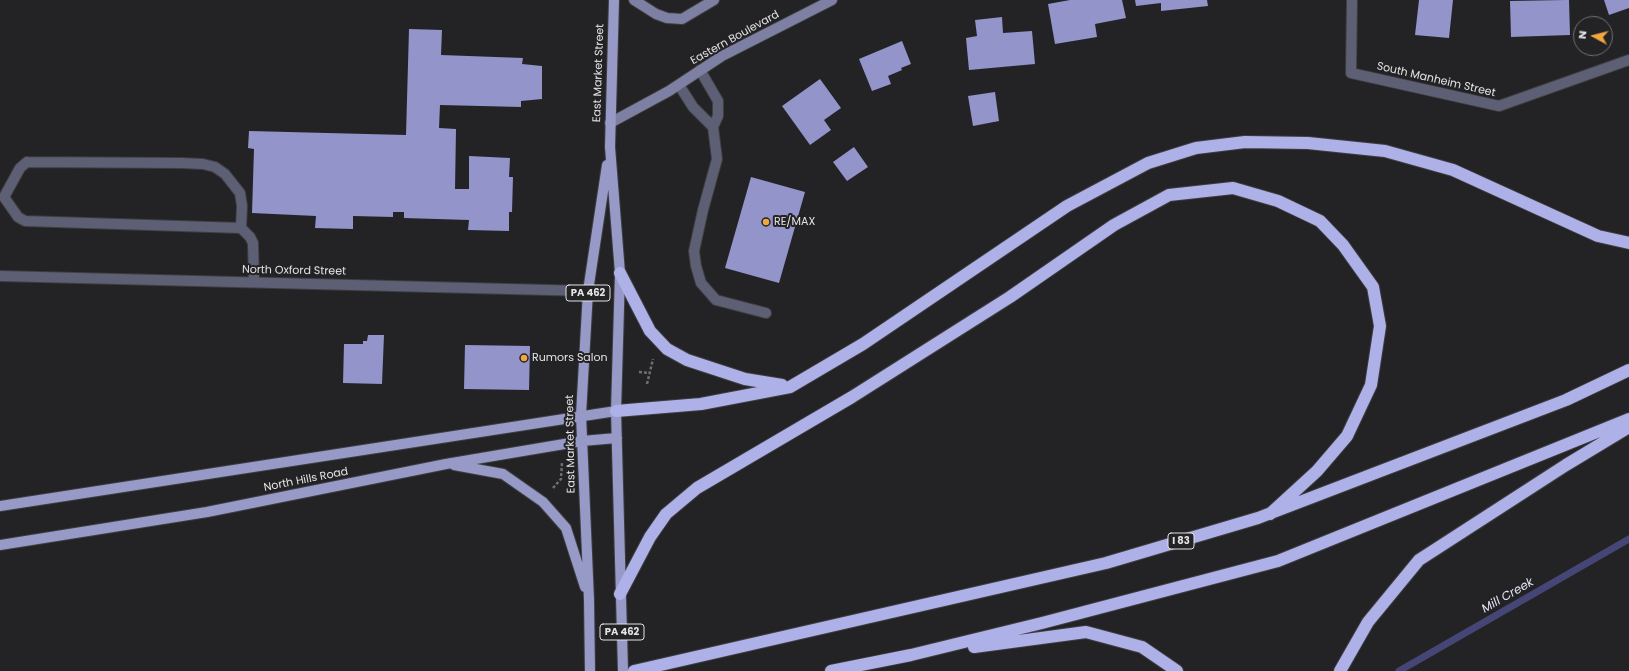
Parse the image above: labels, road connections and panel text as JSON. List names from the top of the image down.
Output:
{
  "streets": {
    "highway": ["I 83"],
    "main road": ["East Market Street", "PA 462", "North Hills Road"],
    "street": ["Eastern Boulevard", "South Manheim Street", "North Oxford Street"]
  },
  "crossings": [
    ["Eastern Boulevard", "East Market Street"],
    ["East Market Street", "North Oxford Street"],
    ["East Market Street", "North Hills Road"]
  ],
  "water": ["Mill Creek"],
  "places": ["RE/MAX", "Rumors Salon"],
  "north": "left"
}
